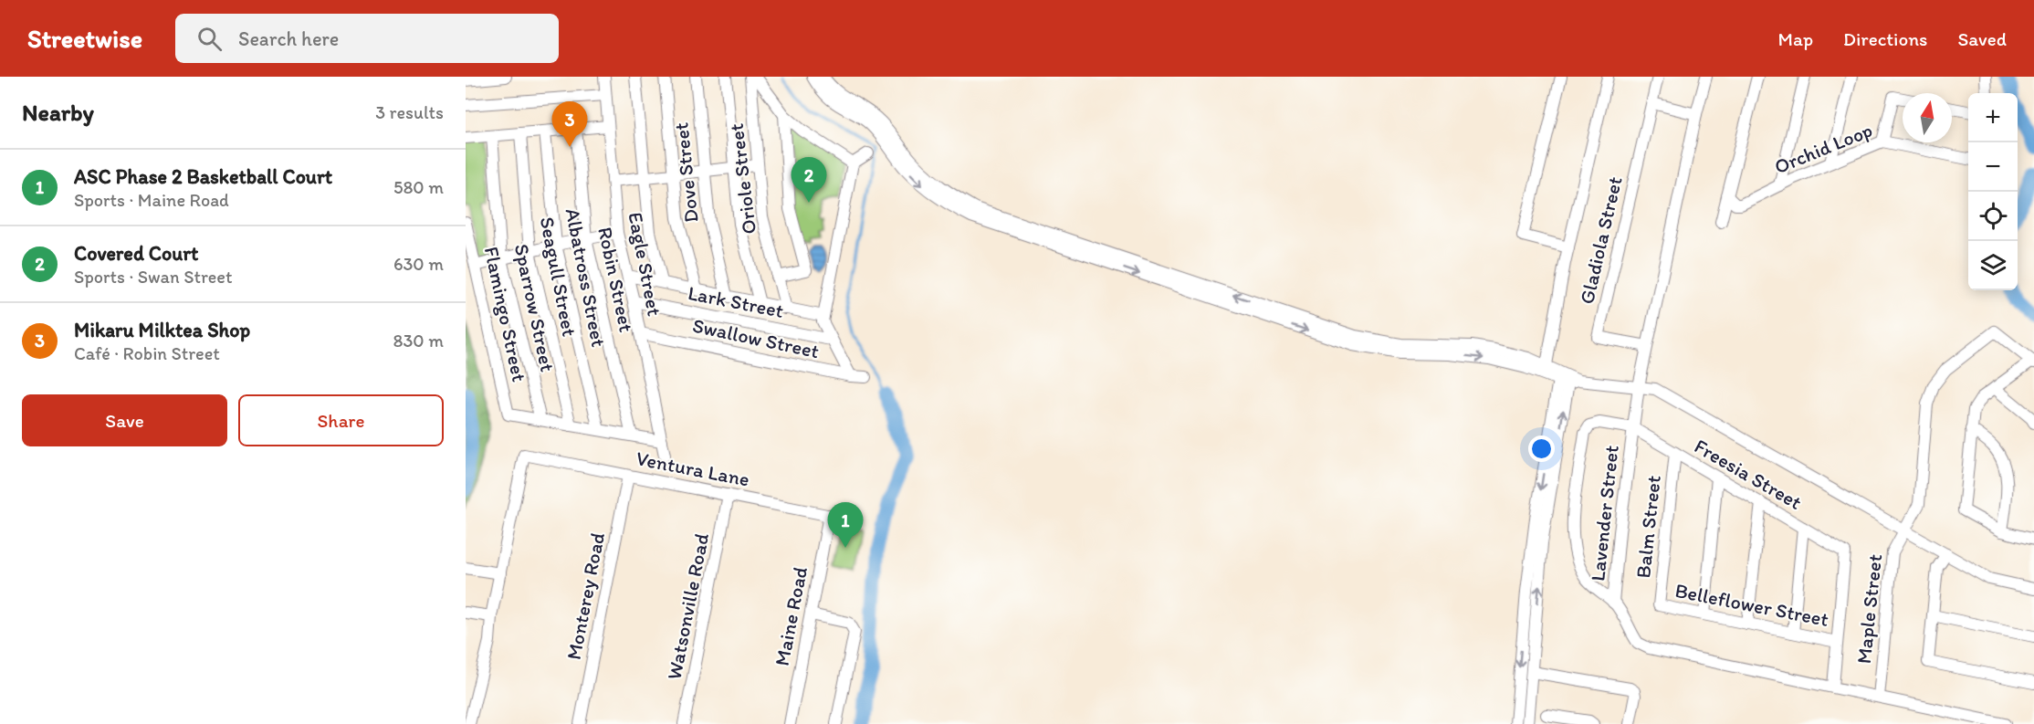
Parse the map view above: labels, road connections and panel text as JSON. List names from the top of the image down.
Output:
{
  "streets": {
    "street": [
      "Orchid Loop",
      "Dove Street",
      "Oriole Street",
      "Gladiola Street",
      "Eagle Street",
      "Seagull Street",
      "Albatross Street",
      "Robin Street",
      "Lark Street",
      "Sparrow Street",
      "Flamingo Street",
      "Swallow Street",
      "Ventura Lane",
      "Freesia Street",
      "Lavender Street",
      "Balm Street",
      "Monterey Road",
      "Belleflower Street",
      "Watsonville Road",
      "Maple Street",
      "Maine Road"
    ]
  },
  "crossings": [
    ["Gladiola Street", "Lavender Street"],
    ["Eagle Street", "Lark Street"],
    ["Eagle Street", "Swallow Street"],
    ["Sparrow Street", "Flamingo Street"],
    ["Ventura Lane", "Monterey Road"],
    ["Ventura Lane", "Watsonville Road"],
    ["Ventura Lane", "Maine Road"],
    ["Freesia Street", "Lavender Street"],
    ["Freesia Street", "Balm Street"],
    ["Freesia Street", "Belleflower Street"],
    ["Lavender Street", "Maple Street"],
    ["Balm Street", "Belleflower Street"]
  ],
  "north": "top",
  "page": {
    "header": "Streetwise",
    "search": "Search here",
    "nav": ["Map", "Directions", "Saved"],
    "heading": ["Nearby", "3 results"],
    "map_buttons": ["+", "−"],
    "pins": ["3", "2", "1"],
    "list": [
      {
        "mark": "1",
        "name": "ASC Phase 2 Basketball Court",
        "note": "Sports · Maine Road",
        "value": "580 m"
      },
      {
        "mark": "2",
        "name": "Covered Court",
        "note": "Sports · Swan Street",
        "value": "630 m"
      },
      {
        "mark": "3",
        "name": "Mikaru Milktea Shop",
        "note": "Café · Robin Street",
        "value": "830 m"
      }
    ],
    "buttons": ["Save", "Share"]
  }
}
